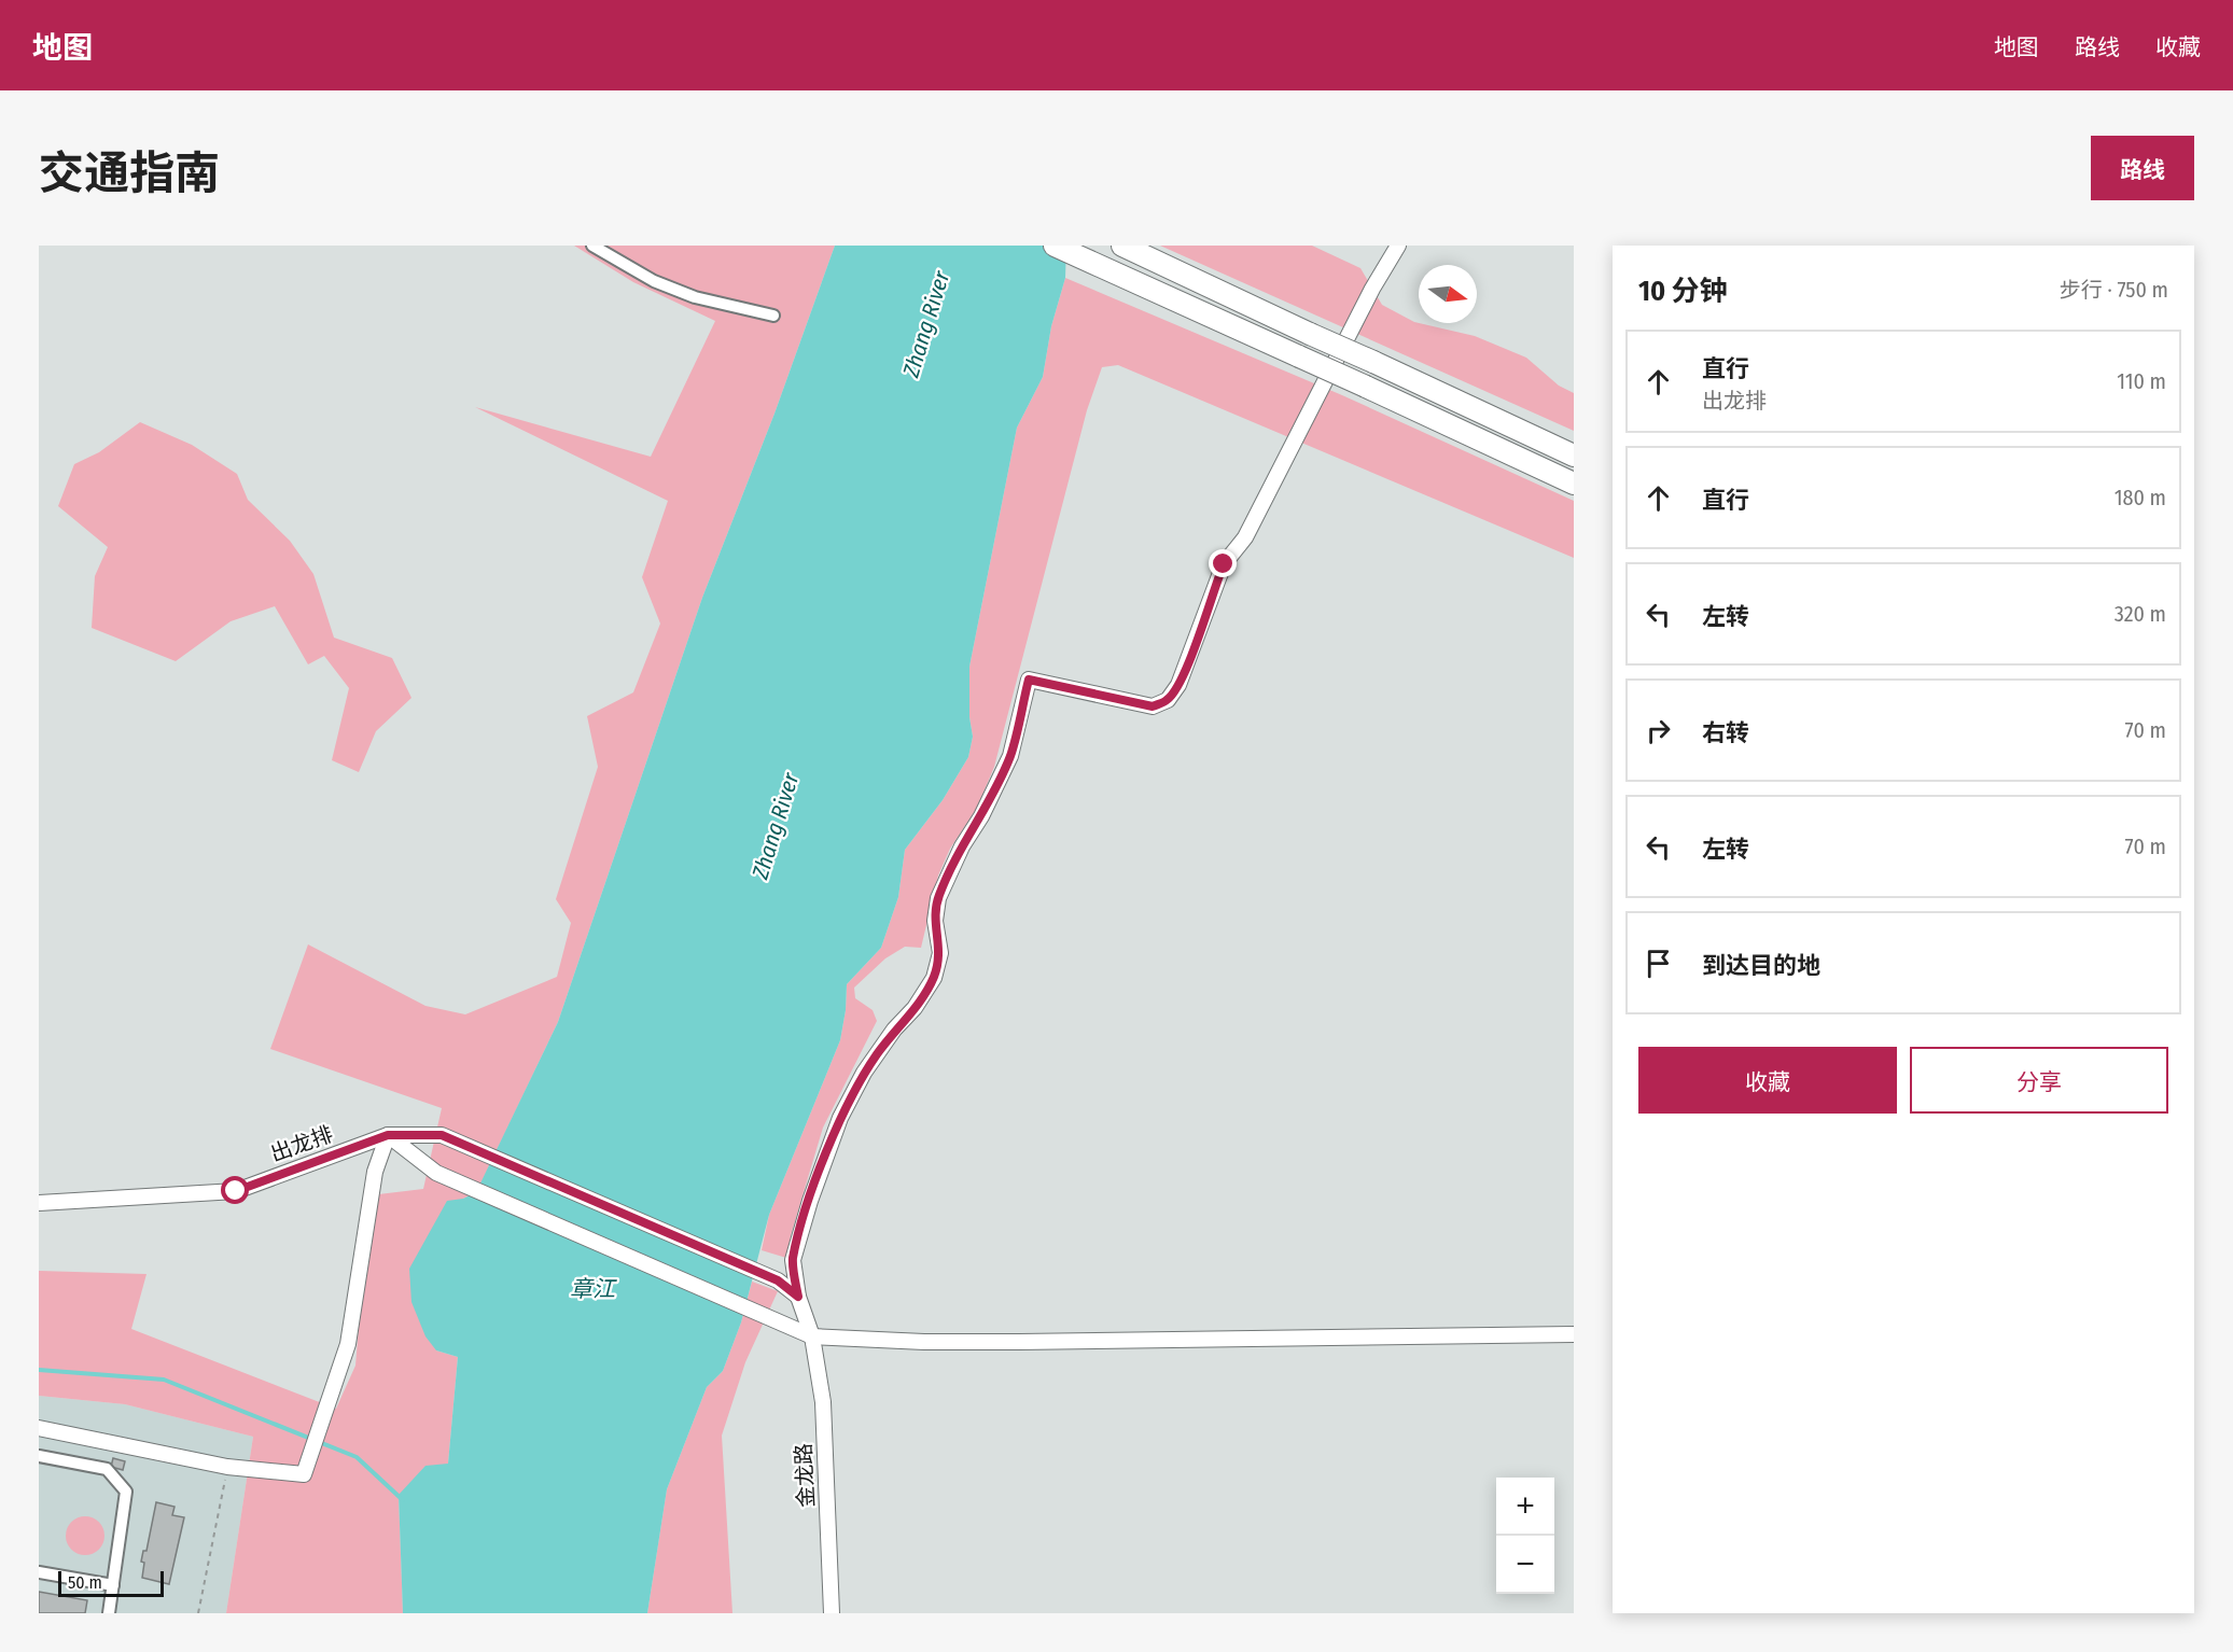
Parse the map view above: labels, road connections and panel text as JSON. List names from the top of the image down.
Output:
{
  "streets": {
    "street": ["出龙排", "金龙路"]
  },
  "crossings": [
    ["出龙排", "金龙路"]
  ],
  "water": ["Zhang River", "章江"],
  "scale_bar": "50 m",
  "north": "right",
  "page": {
    "header": "地图",
    "nav": ["地图", "路线", "收藏"],
    "title": "交通指南",
    "buttons": [
      "路线",
      ["收藏", "分享"]
    ],
    "heading": ["10 分钟", "步行 · 750 m"],
    "list": [
      ["直行", "出龙排", "110 m"],
      ["直行", "180 m"],
      ["左转", "320 m"],
      ["右转", "70 m"],
      ["左转", "70 m"],
      "到达目的地"
    ],
    "map_buttons": ["+", "−"],
    "scale": "50 m"
  }
}
